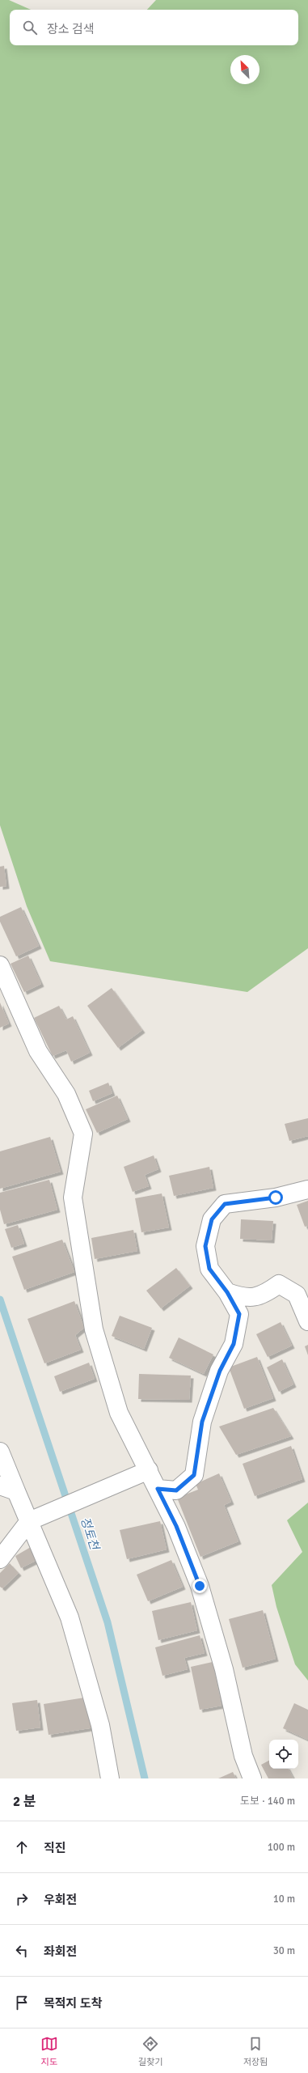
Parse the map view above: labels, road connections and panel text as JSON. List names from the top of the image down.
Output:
{
  "water": ["정토천"],
  "north": "top left",
  "page": {
    "search": "장소 검색",
    "heading": ["2 분", "도보 · 140 m"],
    "list": [
      ["직진", "100 m"],
      ["우회전", "10 m"],
      ["좌회전", "30 m"],
      "목적지 도착"
    ],
    "nav": ["지도", "길찾기", "저장됨"]
  }
}
